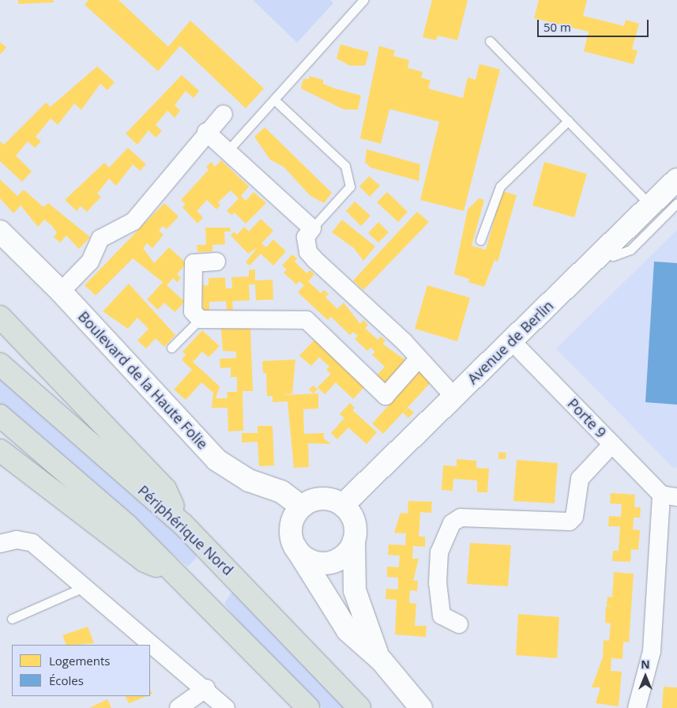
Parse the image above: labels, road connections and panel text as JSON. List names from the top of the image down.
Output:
{
  "streets": {
    "highway": ["Périphérique Nord"],
    "street": ["Avenue de Berlin", "Boulevard de la Haute Folie", "Porte 9"]
  },
  "crossings": [
    ["Avenue de Berlin", "Boulevard de la Haute Folie"],
    ["Avenue de Berlin", "Porte 9"]
  ],
  "legend": ["Logements", "Écoles"],
  "scale_bar": "50 m",
  "north": "top"
}
